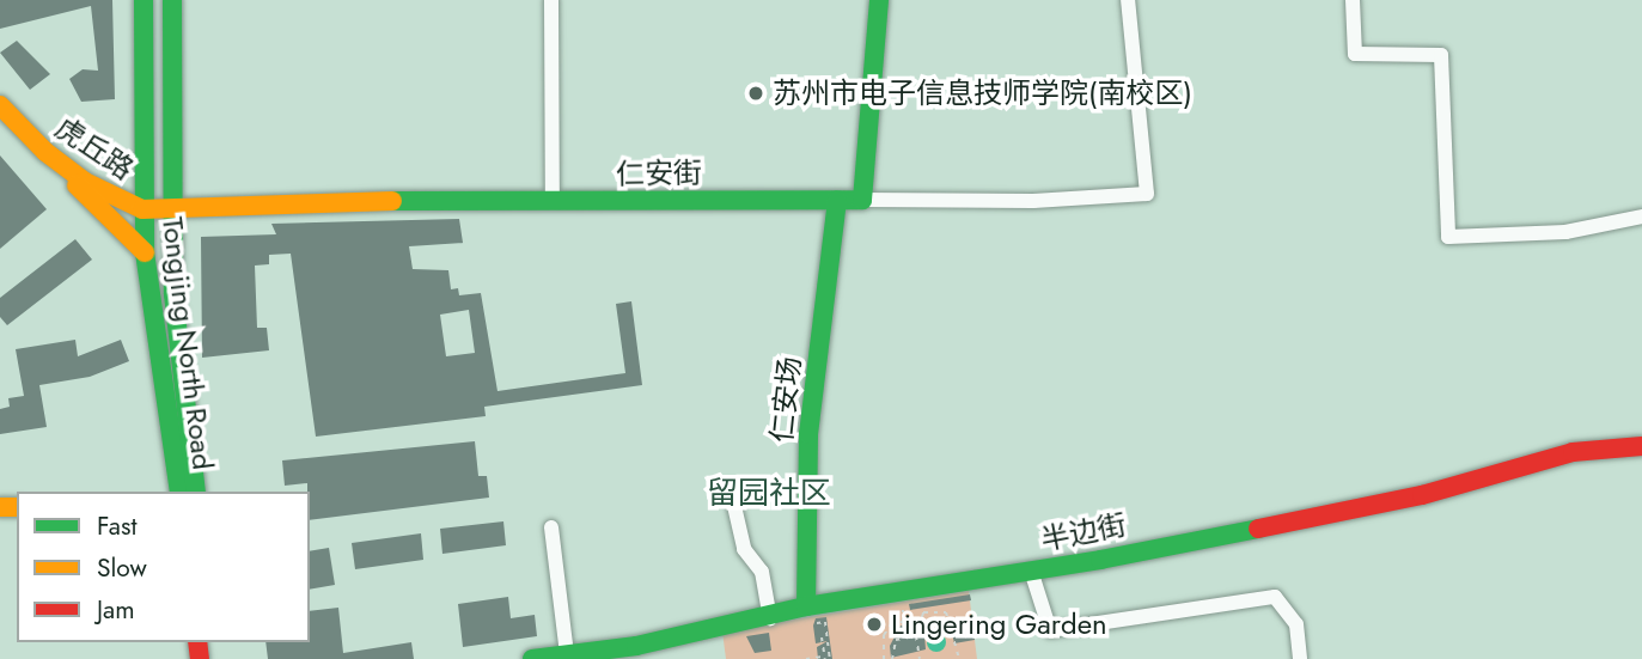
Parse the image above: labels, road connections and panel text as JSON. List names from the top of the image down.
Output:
{
  "streets": {
    "street": [
      "虎丘路",
      "仁安街",
      "Tongjing North Road",
      "仁安场",
      "半边街"
    ]
  },
  "crossings": [
    ["虎丘路", "仁安街"],
    ["虎丘路", "Tongjing North Road"],
    ["仁安街", "Tongjing North Road"],
    ["仁安街", "仁安场"],
    ["仁安场", "半边街"]
  ],
  "districts": ["留园社区"],
  "places": ["苏州市电子信息技师学院(南校区)", "Lingering Garden"],
  "legend": ["Fast", "Slow", "Jam"]
}
